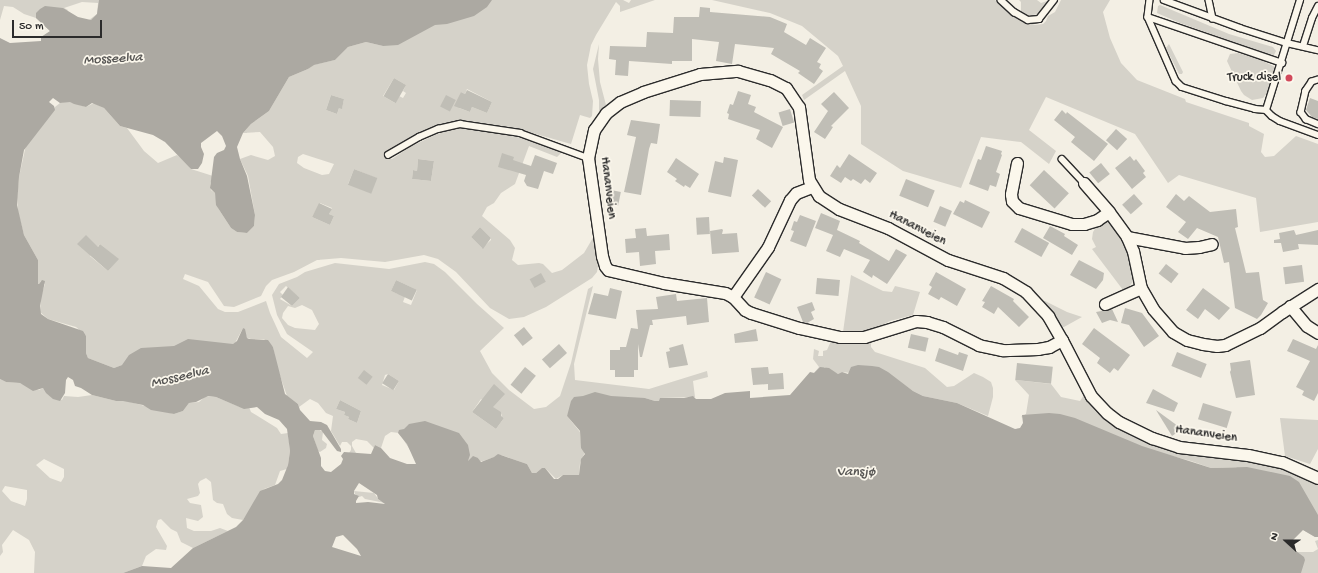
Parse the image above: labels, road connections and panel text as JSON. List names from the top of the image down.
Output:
{
  "streets": {
    "street": ["Hananveien"]
  },
  "water": ["Mosseelva", "Vansjø"],
  "places": ["Truck disel"],
  "scale_bar": "50 m",
  "north": "left"
}
